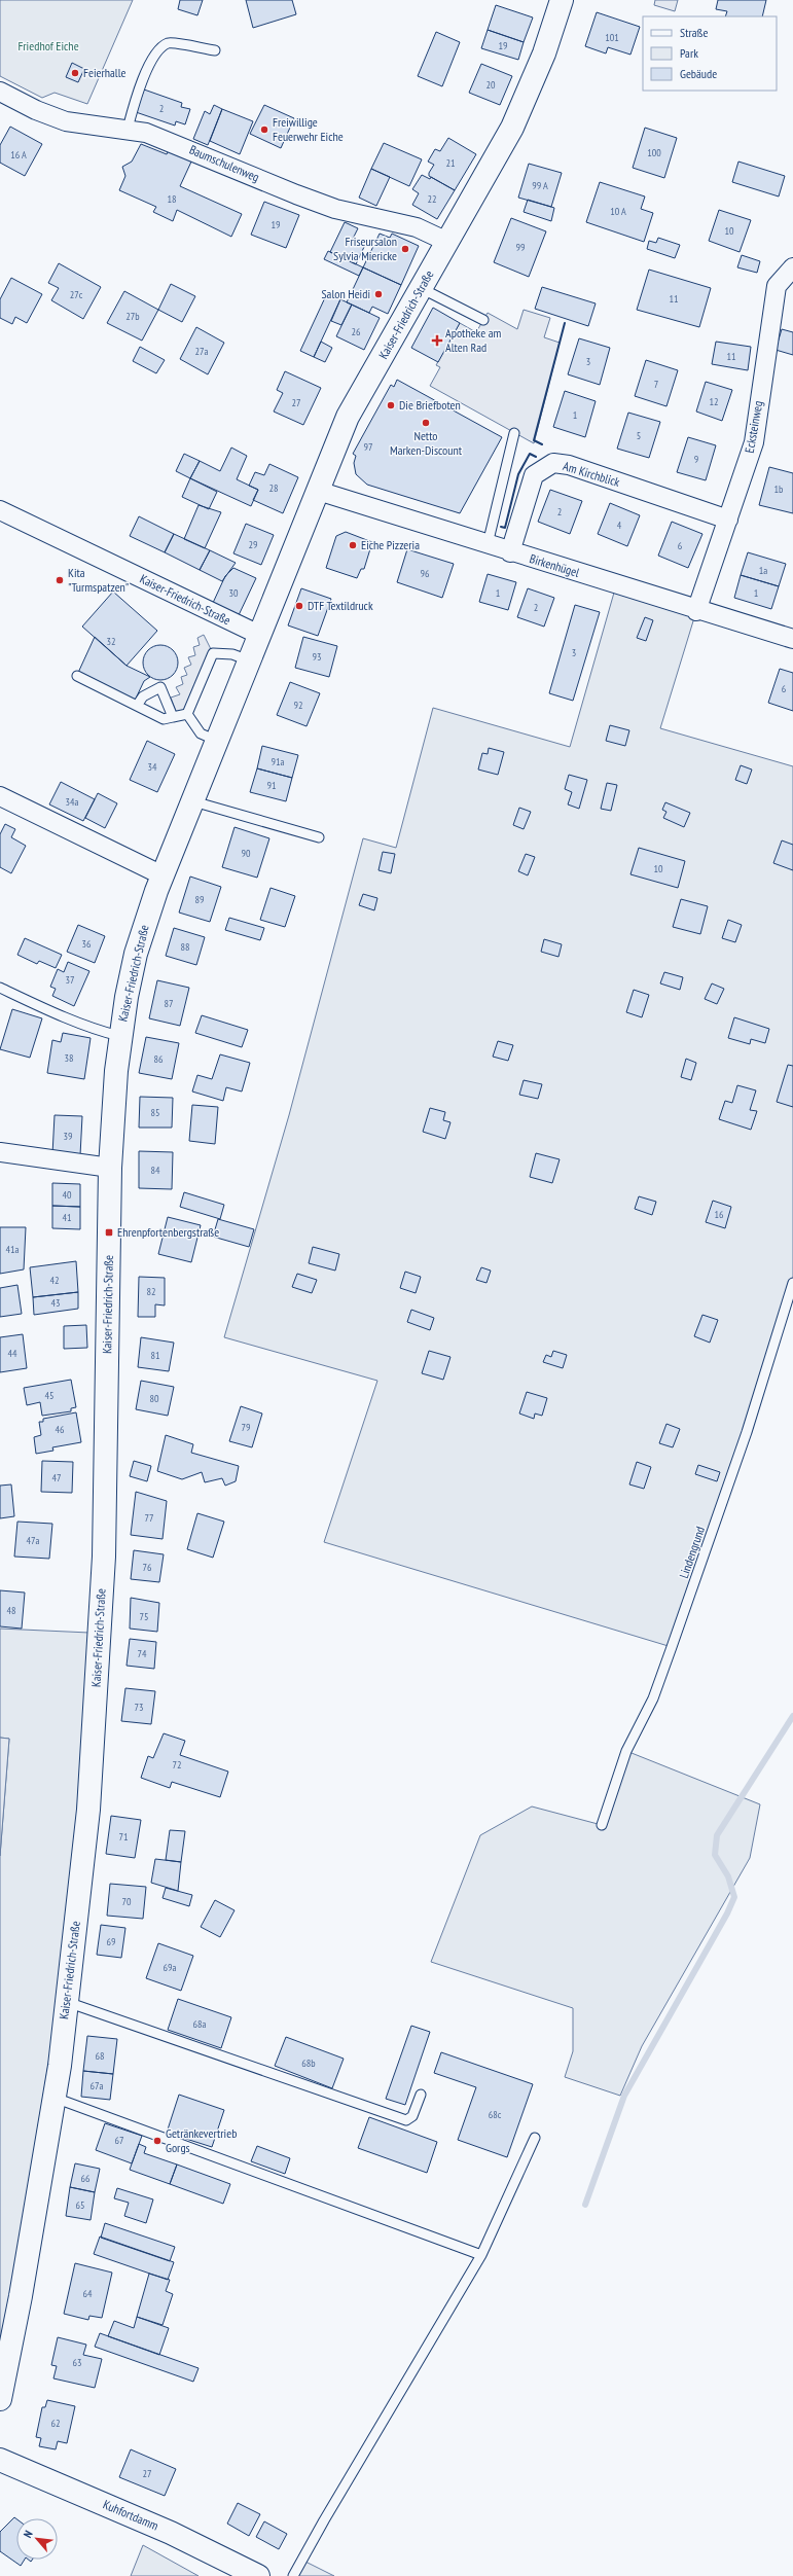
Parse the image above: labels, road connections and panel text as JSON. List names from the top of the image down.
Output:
{
  "streets": {
    "street": [
      "Baumschulenweg",
      "Kaiser-Friedrich-Straße",
      "Ecksteinweg",
      "Am Kirchblick",
      "Birkenhügel",
      "Kuhfortdamm"
    ],
    "lane": ["Lindengrund"]
  },
  "crossings": [
    ["Baumschulenweg", "Kaiser-Friedrich-Straße"],
    ["Kaiser-Friedrich-Straße", "Birkenhügel"],
    ["Ecksteinweg", "Am Kirchblick"],
    ["Ecksteinweg", "Birkenhügel"],
    ["Am Kirchblick", "Birkenhügel"]
  ],
  "parks": ["Friedhof Eiche"],
  "places": {
    "other": [
      "Feierhalle",
      "Freiwillige Feuerwehr Eiche",
      "Friseursalon Sylvia Miericke",
      "Salon Heidi",
      "Die Briefboten",
      "Netto Marken-Discount",
      "Eiche Pizzeria",
      "Kita \"Turmspatzen\"",
      "DTF Textildruck",
      "Getränkevertrieb Gorgs"
    ],
    "health": ["Apotheke am Alten Rad"],
    "transit": ["Ehrenpfortenbergstraße"]
  },
  "house_numbers": [
    "101",
    "19",
    "20",
    "2",
    "100",
    "16 A",
    "21",
    "99 A",
    "18",
    "22",
    "10 A",
    "19",
    "10",
    "99",
    "27c",
    "11",
    "27b",
    "26",
    "27a",
    "11",
    "3",
    "7",
    "12",
    "27",
    "1",
    "5",
    "97",
    "9",
    "28",
    "1b",
    "2",
    "4",
    "29",
    "6",
    "1a",
    "96",
    "30",
    "1",
    "1",
    "2",
    "32",
    "3",
    "93",
    "6",
    "92",
    "91a",
    "34",
    "91",
    "34a",
    "90",
    "10",
    "89",
    "36",
    "88",
    "37",
    "87",
    "38",
    "86",
    "85",
    "39",
    "84",
    "40",
    "16",
    "41",
    "41a",
    "42",
    "82",
    "43",
    "44",
    "81",
    "45",
    "80",
    "79",
    "46",
    "47",
    "77",
    "47a",
    "76",
    "48",
    "75",
    "74",
    "73",
    "72",
    "71",
    "70",
    "69",
    "69a",
    "68a",
    "68",
    "68b",
    "67a",
    "68c",
    "67",
    "66",
    "65",
    "64",
    "63",
    "62",
    "27"
  ],
  "legend": ["Straße", "Park", "Gebäude"],
  "north": "top left"
}
